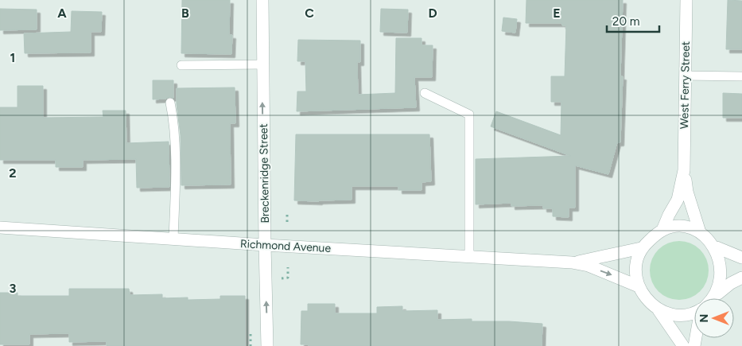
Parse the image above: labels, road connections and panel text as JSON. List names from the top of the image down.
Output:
{
  "streets": {
    "street": ["West Ferry Street", "Breckenridge Street", "Richmond Avenue"]
  },
  "crossings": [
    ["Breckenridge Street", "Richmond Avenue"]
  ],
  "one_way": ["Breckenridge Street"],
  "scale_bar": "20 m",
  "north": "left",
  "grid": {
    "columns": [
      "A",
      "B",
      "C",
      "D",
      "E"
    ],
    "rows": ["1", "2", "3"]
  }
}
